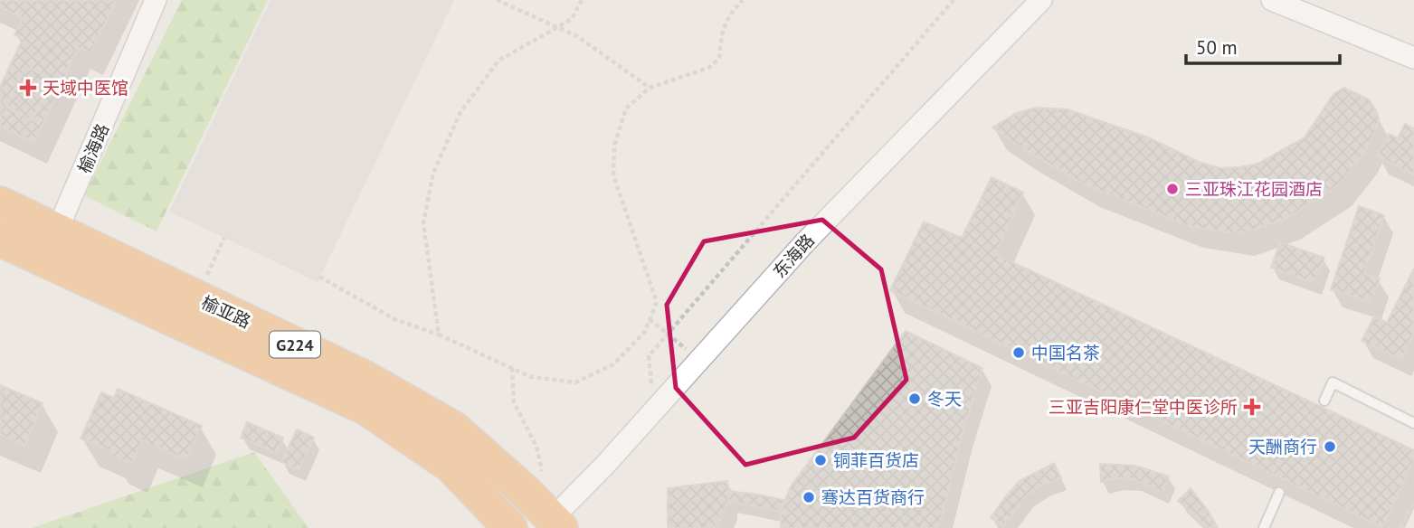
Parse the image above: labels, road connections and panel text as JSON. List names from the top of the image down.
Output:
{
  "streets": {
    "highway": ["榆亚路", "G224"],
    "street": ["榆海路", "东海路"]
  },
  "crossings": [
    ["榆海路", "榆亚路"],
    ["东海路", "榆亚路"]
  ],
  "places": {
    "health": ["天域中医馆", "三亚吉阳康仁堂中医诊所"],
    "other": [
      "三亚珠江花园酒店",
      "中国名茶",
      "冬天",
      "天酬商行",
      "铜菲百货店",
      "骞达百货商行"
    ]
  },
  "scale_bar": "50 m"
}
